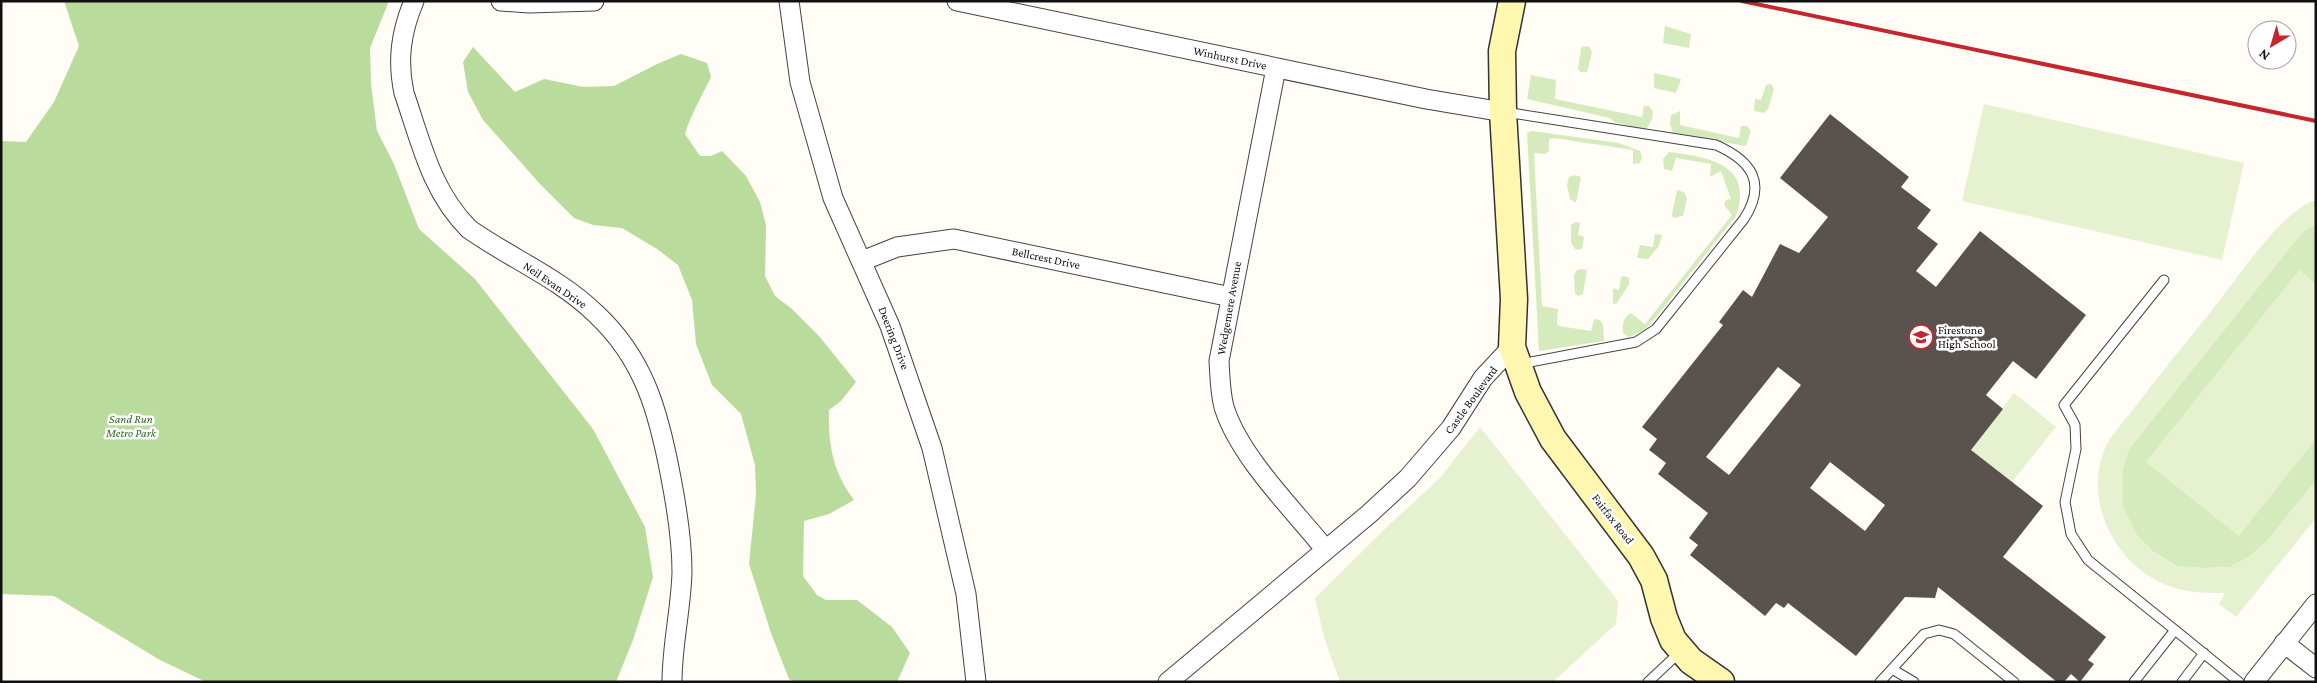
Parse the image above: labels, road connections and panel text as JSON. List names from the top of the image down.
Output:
{
  "streets": {
    "street": [
      "Winhurst Drive",
      "Bellcrest Drive",
      "Neil Evan Drive",
      "Wedgemere Avenue",
      "Deering Drive",
      "Castle Boulevard",
      "Fairfax Road"
    ]
  },
  "crossings": [
    ["Winhurst Drive", "Wedgemere Avenue"],
    ["Bellcrest Drive", "Wedgemere Avenue"],
    ["Bellcrest Drive", "Deering Drive"],
    ["Wedgemere Avenue", "Castle Boulevard"],
    ["Castle Boulevard", "Fairfax Road"]
  ],
  "parks": ["Sand Run Metro Park"],
  "places": {
    "school or university": ["Firestone High School"]
  },
  "north": "bottom left"
}
